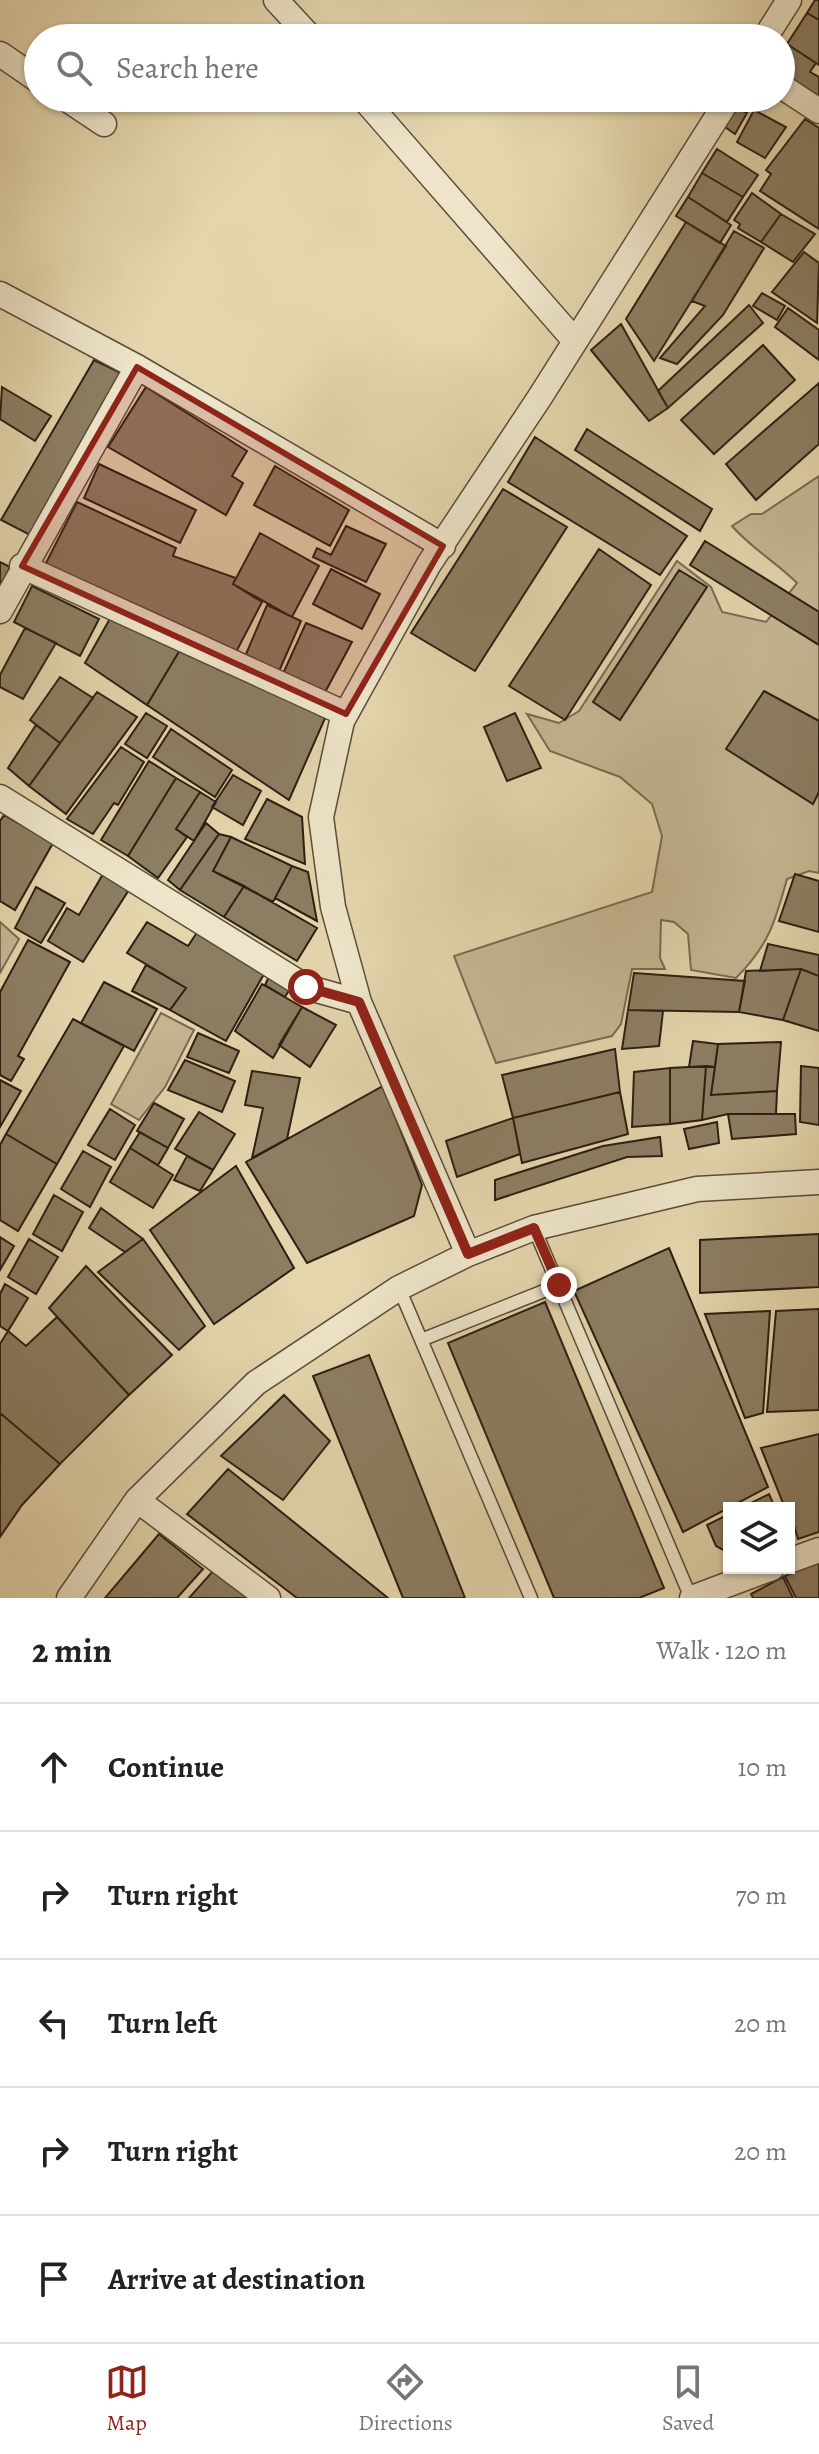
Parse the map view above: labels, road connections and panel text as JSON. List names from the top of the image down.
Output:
{
  "page": {
    "search": "Search here",
    "heading": ["2 min", "Walk · 120 m"],
    "list": [
      ["Continue", "10 m"],
      ["Turn right", "70 m"],
      ["Turn left", "20 m"],
      ["Turn right", "20 m"],
      "Arrive at destination"
    ],
    "nav": ["Map", "Directions", "Saved"]
  }
}
